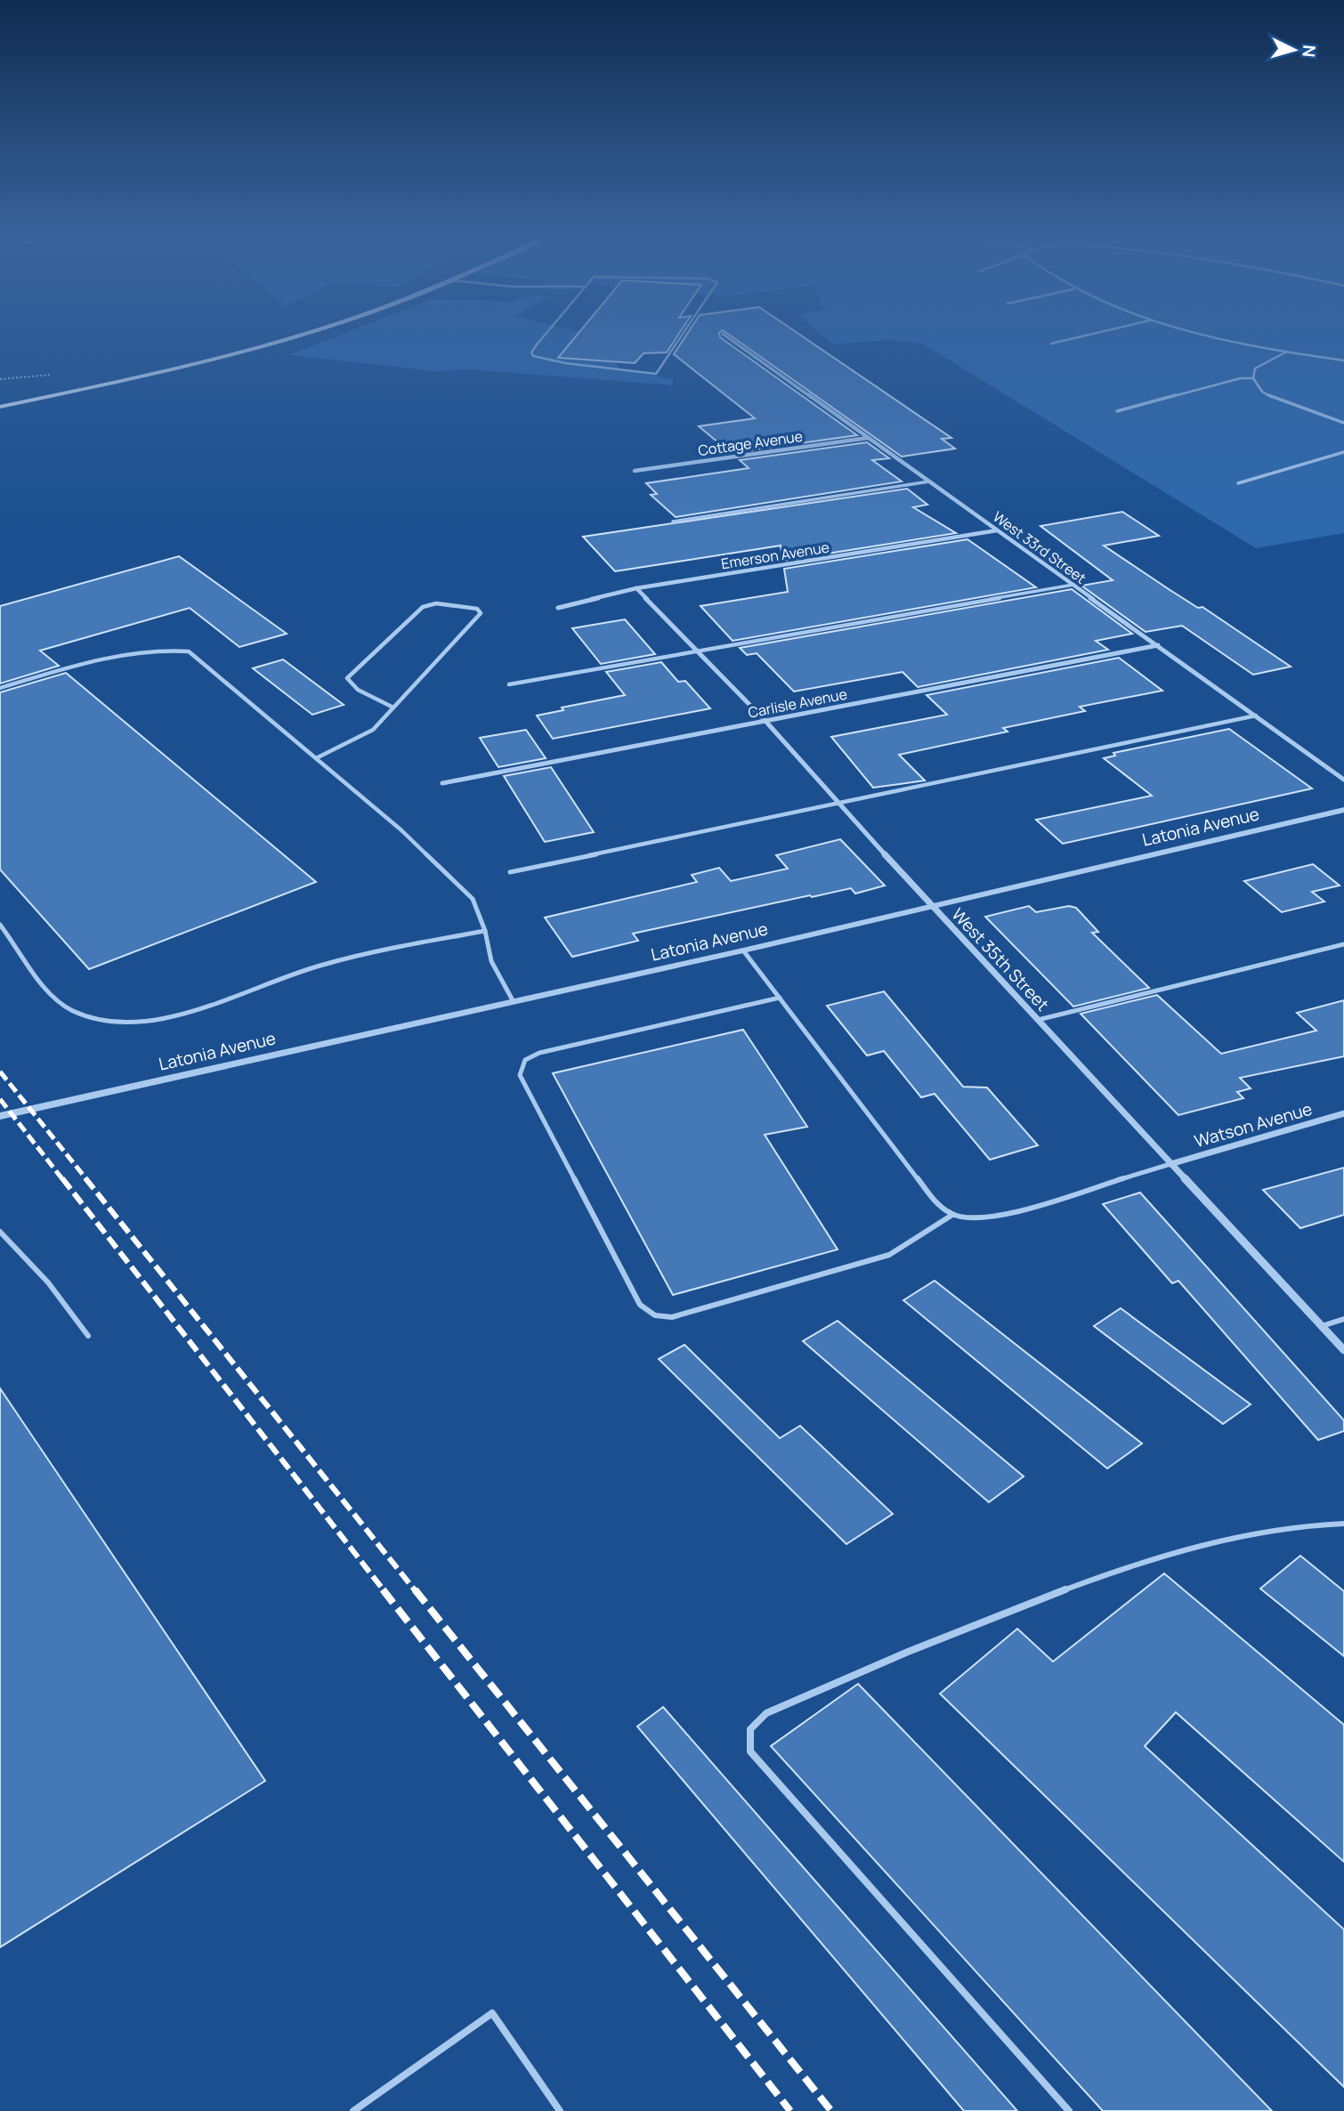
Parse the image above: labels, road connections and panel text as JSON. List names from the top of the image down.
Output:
{
  "streets": {
    "street": [
      "Cottage Avenue",
      "West 33rd Street",
      "Emerson Avenue",
      "Carlisle Avenue",
      "Latonia Avenue",
      "West 35th Street",
      "Watson Avenue"
    ]
  },
  "crossings": [
    ["Cottage Avenue", "West 33rd Street"],
    ["West 33rd Street", "Emerson Avenue"],
    ["West 33rd Street", "Carlisle Avenue"],
    ["Emerson Avenue", "West 35th Street"],
    ["Carlisle Avenue", "West 35th Street"],
    ["Latonia Avenue", "West 35th Street"],
    ["West 35th Street", "Watson Avenue"]
  ],
  "north": "right"
}
